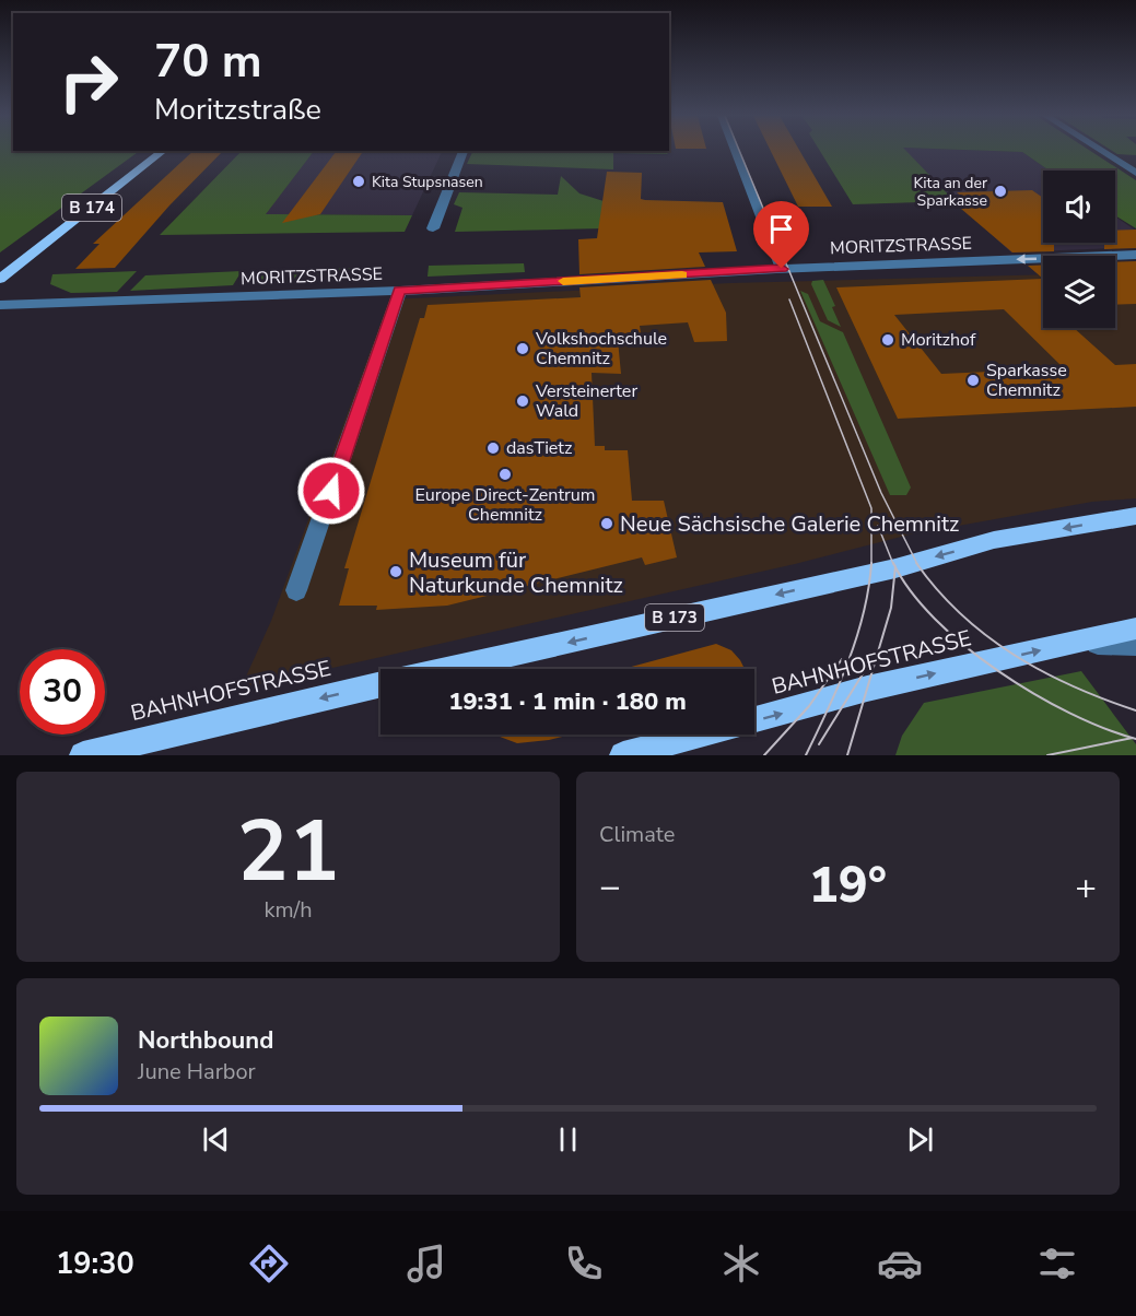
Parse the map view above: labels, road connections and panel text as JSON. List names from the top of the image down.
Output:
{
  "streets": {
    "main road": ["B 174", "B 173", "BAHNHOFSTRASSE"],
    "street": ["MORITZSTRASSE"]
  },
  "places": [
    "Kita Stupsnasen",
    "Kita an der Sparkasse",
    "Moritzhof",
    "Volkshochschule Chemnitz",
    "Sparkasse Chemnitz",
    "Versteinerter Wald",
    "dasTietz",
    "Europe Direct-Zentrum Chemnitz",
    "Neue Sächsische Galerie Chemnitz",
    "Museum für Naturkunde Chemnitz"
  ],
  "page": {
    "turn": ["70 m", "Moritzstraße"],
    "limit": "30",
    "trip": "19:31 · 1 min · 180 m",
    "tile": [
      ["21", "km/h"],
      "Climate"
    ],
    "heat": ["−", "19°", "+"],
    "song": ["Northbound", "June Harbor"],
    "tabs": "19:30"
  }
}
